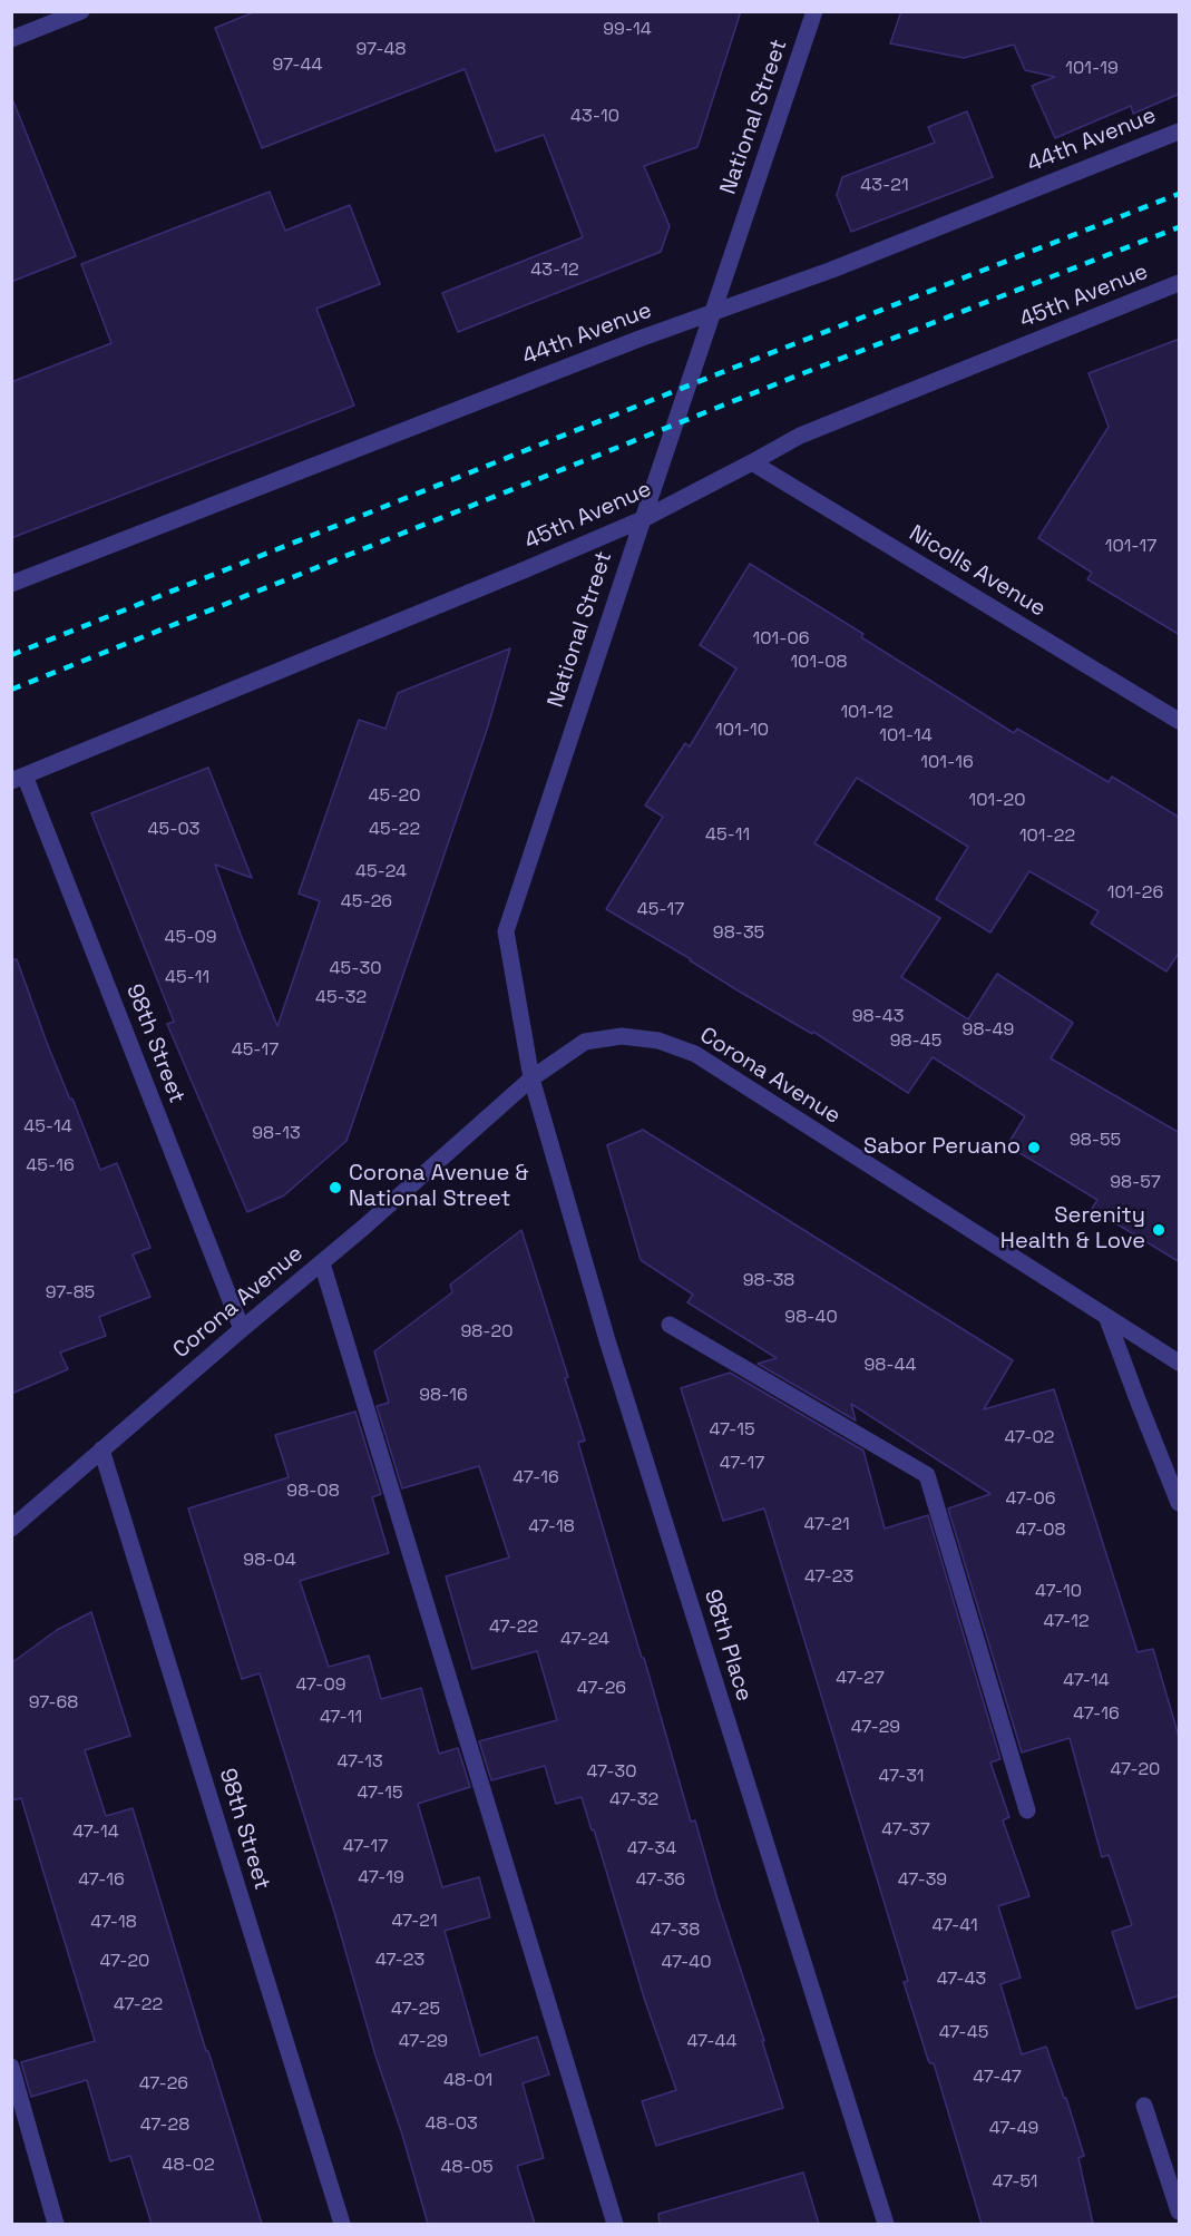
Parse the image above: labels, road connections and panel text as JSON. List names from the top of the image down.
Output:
{
  "streets": {
    "street": [
      "National Street",
      "44th Avenue",
      "45th Avenue",
      "Nicolls Avenue",
      "98th Street",
      "Corona Avenue",
      "98th Place"
    ]
  },
  "crossings": [
    ["National Street", "44th Avenue"],
    ["National Street", "45th Avenue"],
    ["National Street", "Corona Avenue"],
    ["National Street", "98th Place"],
    ["45th Avenue", "Nicolls Avenue"],
    ["45th Avenue", "98th Street"],
    ["98th Street", "Corona Avenue"],
    ["Corona Avenue", "98th Place"]
  ],
  "places": ["Sabor Peruano", "Corona Avenue & National Street", "Serenity Health & Love"],
  "house_numbers": [
    "99-14",
    "97-48",
    "97-44",
    "101-19",
    "43-10",
    "43-21",
    "43-12",
    "101-17",
    "101-06",
    "101-08",
    "101-12",
    "101-10",
    "101-14",
    "101-16",
    "45-20",
    "101-20",
    "45-03",
    "45-22",
    "45-11",
    "101-22",
    "45-24",
    "101-26",
    "45-26",
    "45-17",
    "98-35",
    "45-09",
    "45-30",
    "45-11",
    "45-32",
    "98-43",
    "98-49",
    "98-45",
    "45-17",
    "45-14",
    "98-13",
    "98-55",
    "45-16",
    "98-57",
    "98-38",
    "97-85",
    "98-40",
    "98-20",
    "98-44",
    "98-16",
    "47-15",
    "47-02",
    "47-17",
    "47-16",
    "98-08",
    "47-06",
    "47-21",
    "47-18",
    "47-08",
    "98-04",
    "47-23",
    "47-10",
    "47-12",
    "47-22",
    "47-24",
    "47-27",
    "47-14",
    "47-09",
    "47-26",
    "97-68",
    "47-16",
    "47-11",
    "47-29",
    "47-13",
    "47-20",
    "47-30",
    "47-31",
    "47-15",
    "47-32",
    "47-37",
    "47-14",
    "47-17",
    "47-34",
    "47-19",
    "47-16",
    "47-36",
    "47-39",
    "47-21",
    "47-18",
    "47-41",
    "47-38",
    "47-23",
    "47-20",
    "47-40",
    "47-43",
    "47-22",
    "47-25",
    "47-45",
    "47-29",
    "47-44",
    "47-47",
    "48-01",
    "47-26",
    "48-03",
    "47-28",
    "47-49",
    "48-02",
    "48-05",
    "47-51"
  ]
}
